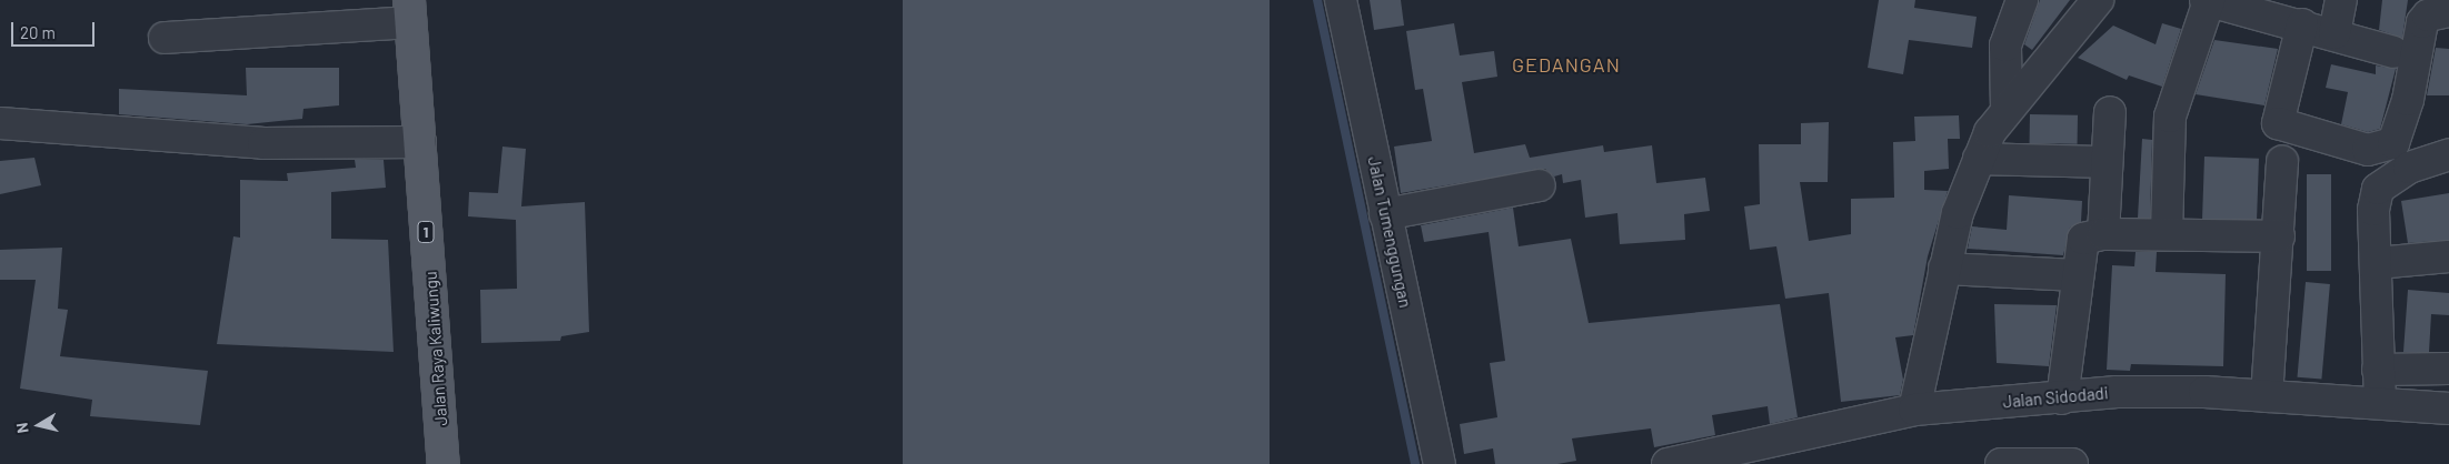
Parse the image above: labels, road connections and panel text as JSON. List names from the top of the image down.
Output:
{
  "streets": {
    "main road": ["1", "Jalan Raya Kaliwungu"],
    "street": ["Jalan Tumenggungan", "Jalan Sidodadi"]
  },
  "districts": ["GEDANGAN"],
  "scale_bar": "20 m",
  "north": "left"
}
